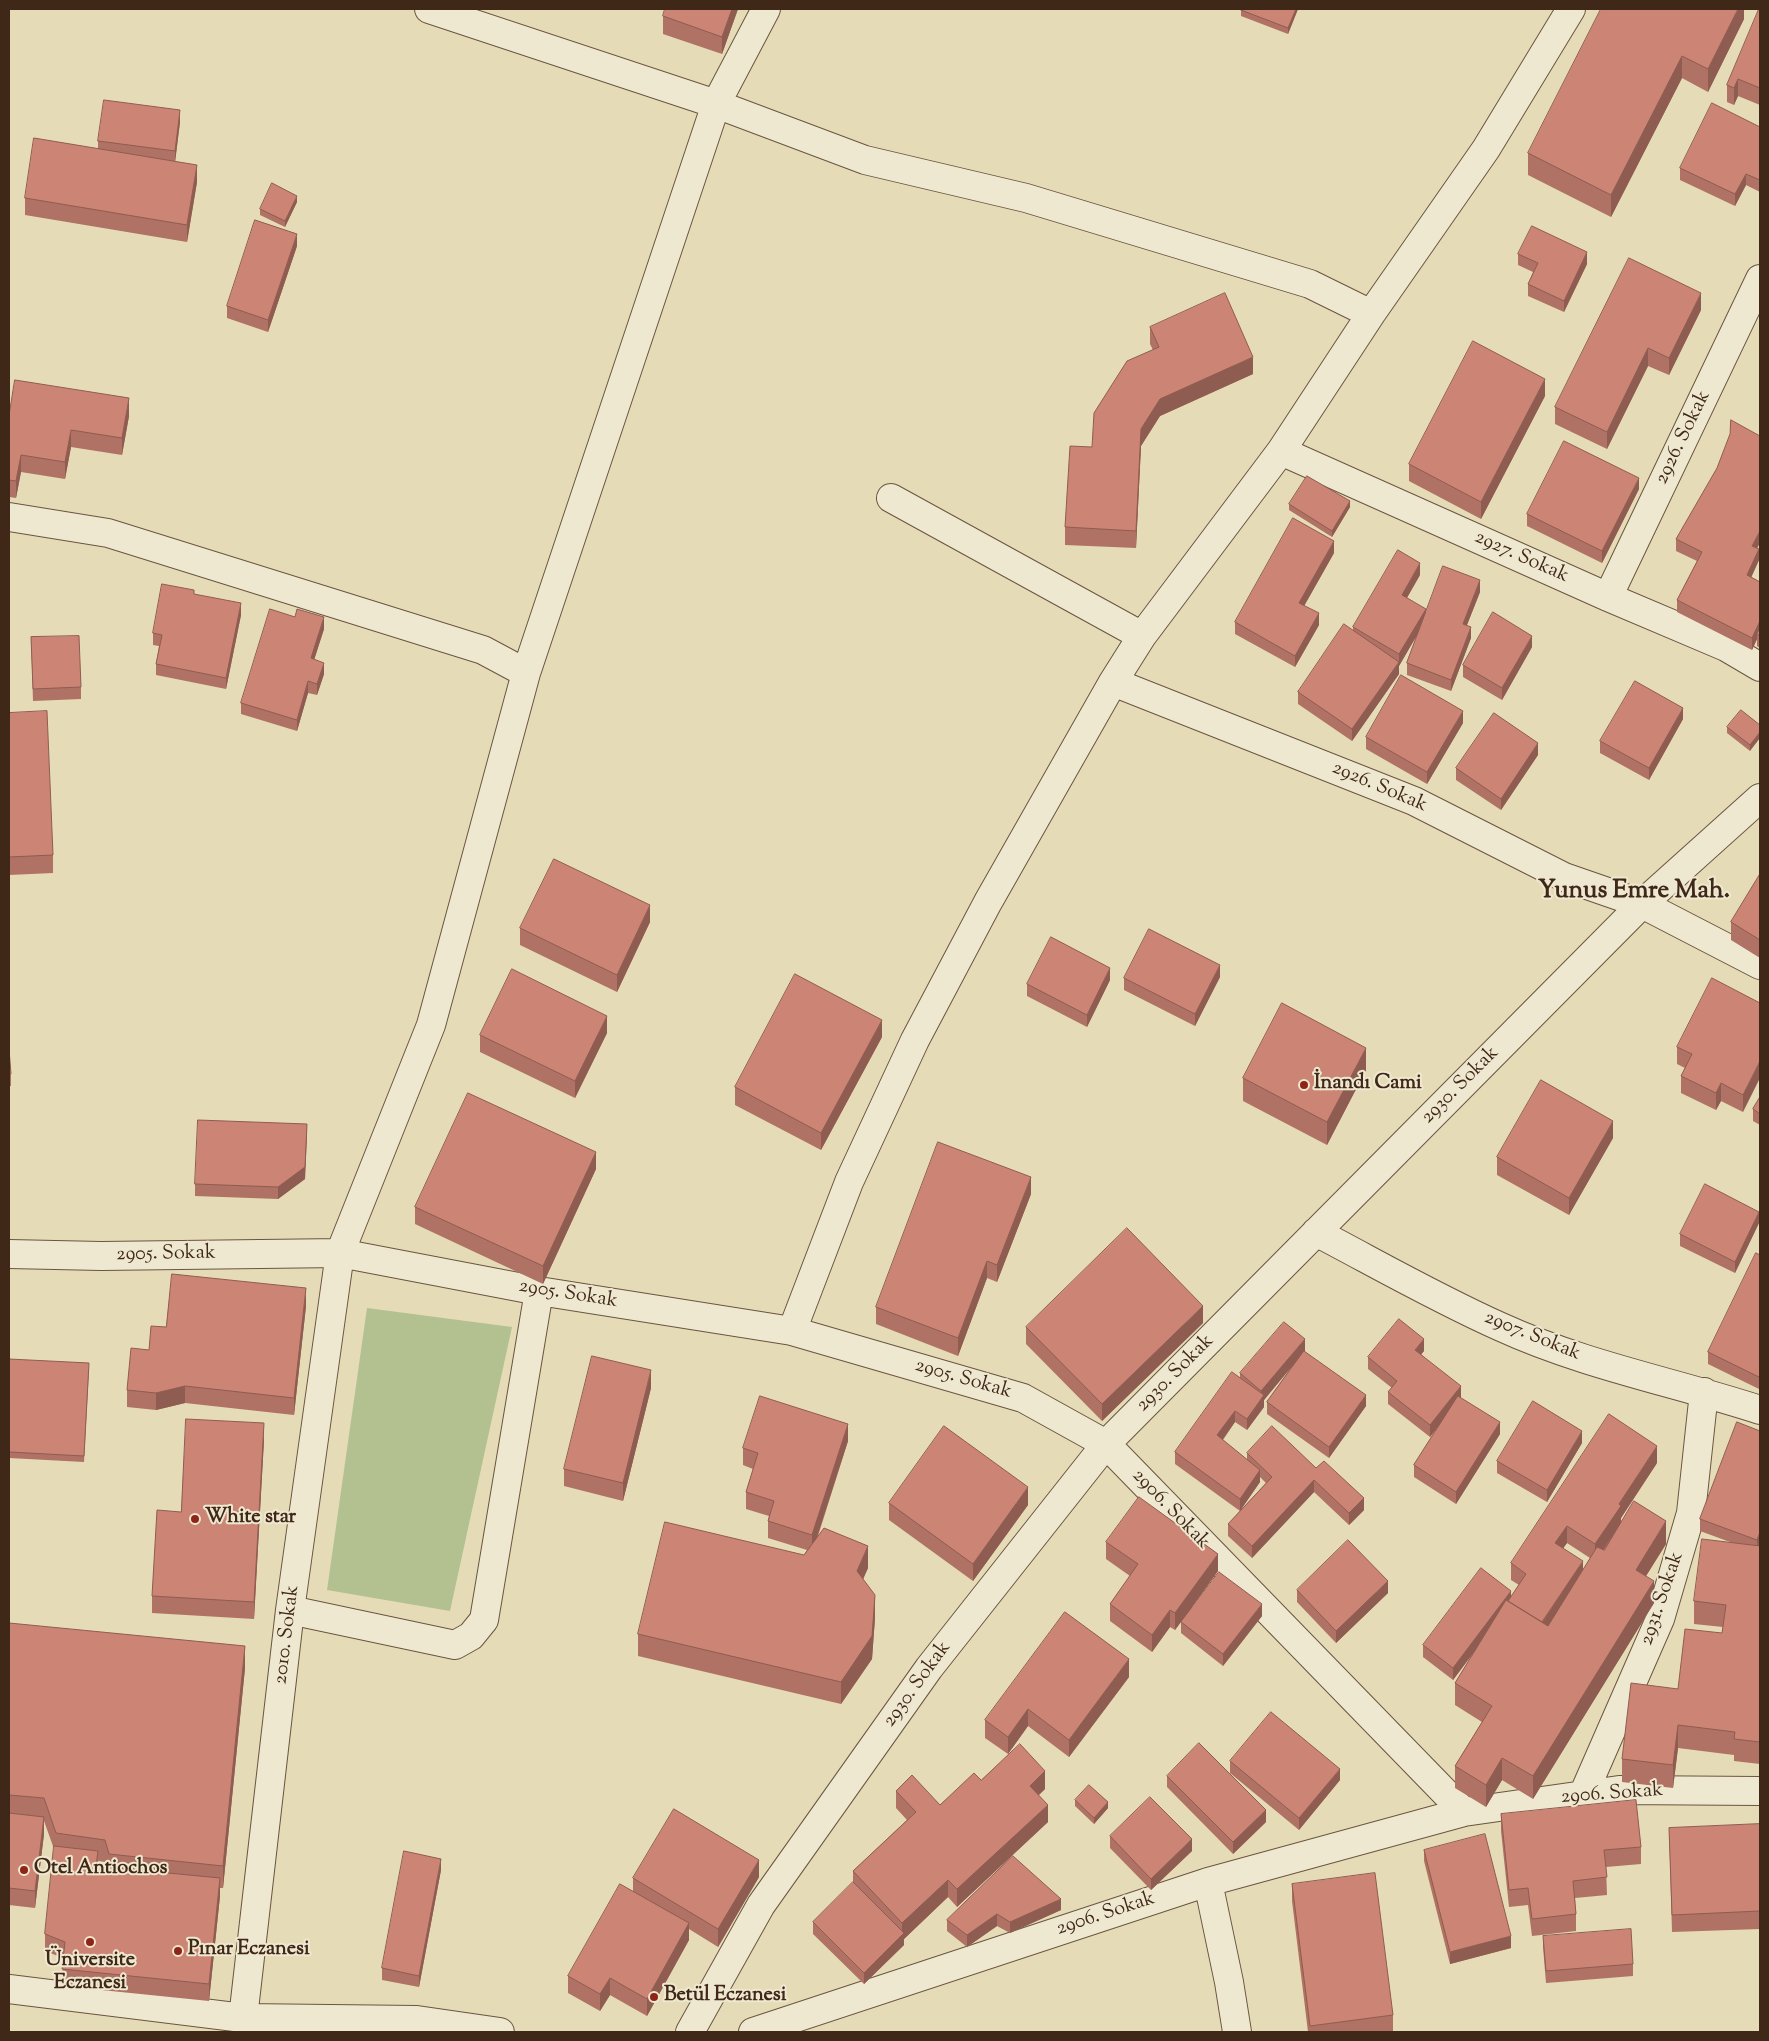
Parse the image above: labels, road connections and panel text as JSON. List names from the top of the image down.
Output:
{
  "streets": {
    "street": [
      "2926. Sokak",
      "2927. Sokak",
      "2930. Sokak",
      "2905. Sokak",
      "2907. Sokak",
      "2906. Sokak",
      "2931. Sokak",
      "2010. Sokak"
    ]
  },
  "crossings": [
    ["2926. Sokak", "2927. Sokak"],
    ["2926. Sokak", "2930. Sokak"],
    ["2930. Sokak", "2905. Sokak"],
    ["2930. Sokak", "2907. Sokak"],
    ["2930. Sokak", "2906. Sokak"],
    ["2905. Sokak", "2906. Sokak"],
    ["2905. Sokak", "2010. Sokak"],
    ["2907. Sokak", "2931. Sokak"],
    ["2906. Sokak", "2931. Sokak"]
  ],
  "districts": ["Yunus Emre Mah."],
  "places": [
    "İnandı Cami",
    "White star",
    "Otel Antiochos",
    "Üniversite Eczanesi",
    "Pınar Eczanesi",
    "Betül Eczanesi"
  ]
}
